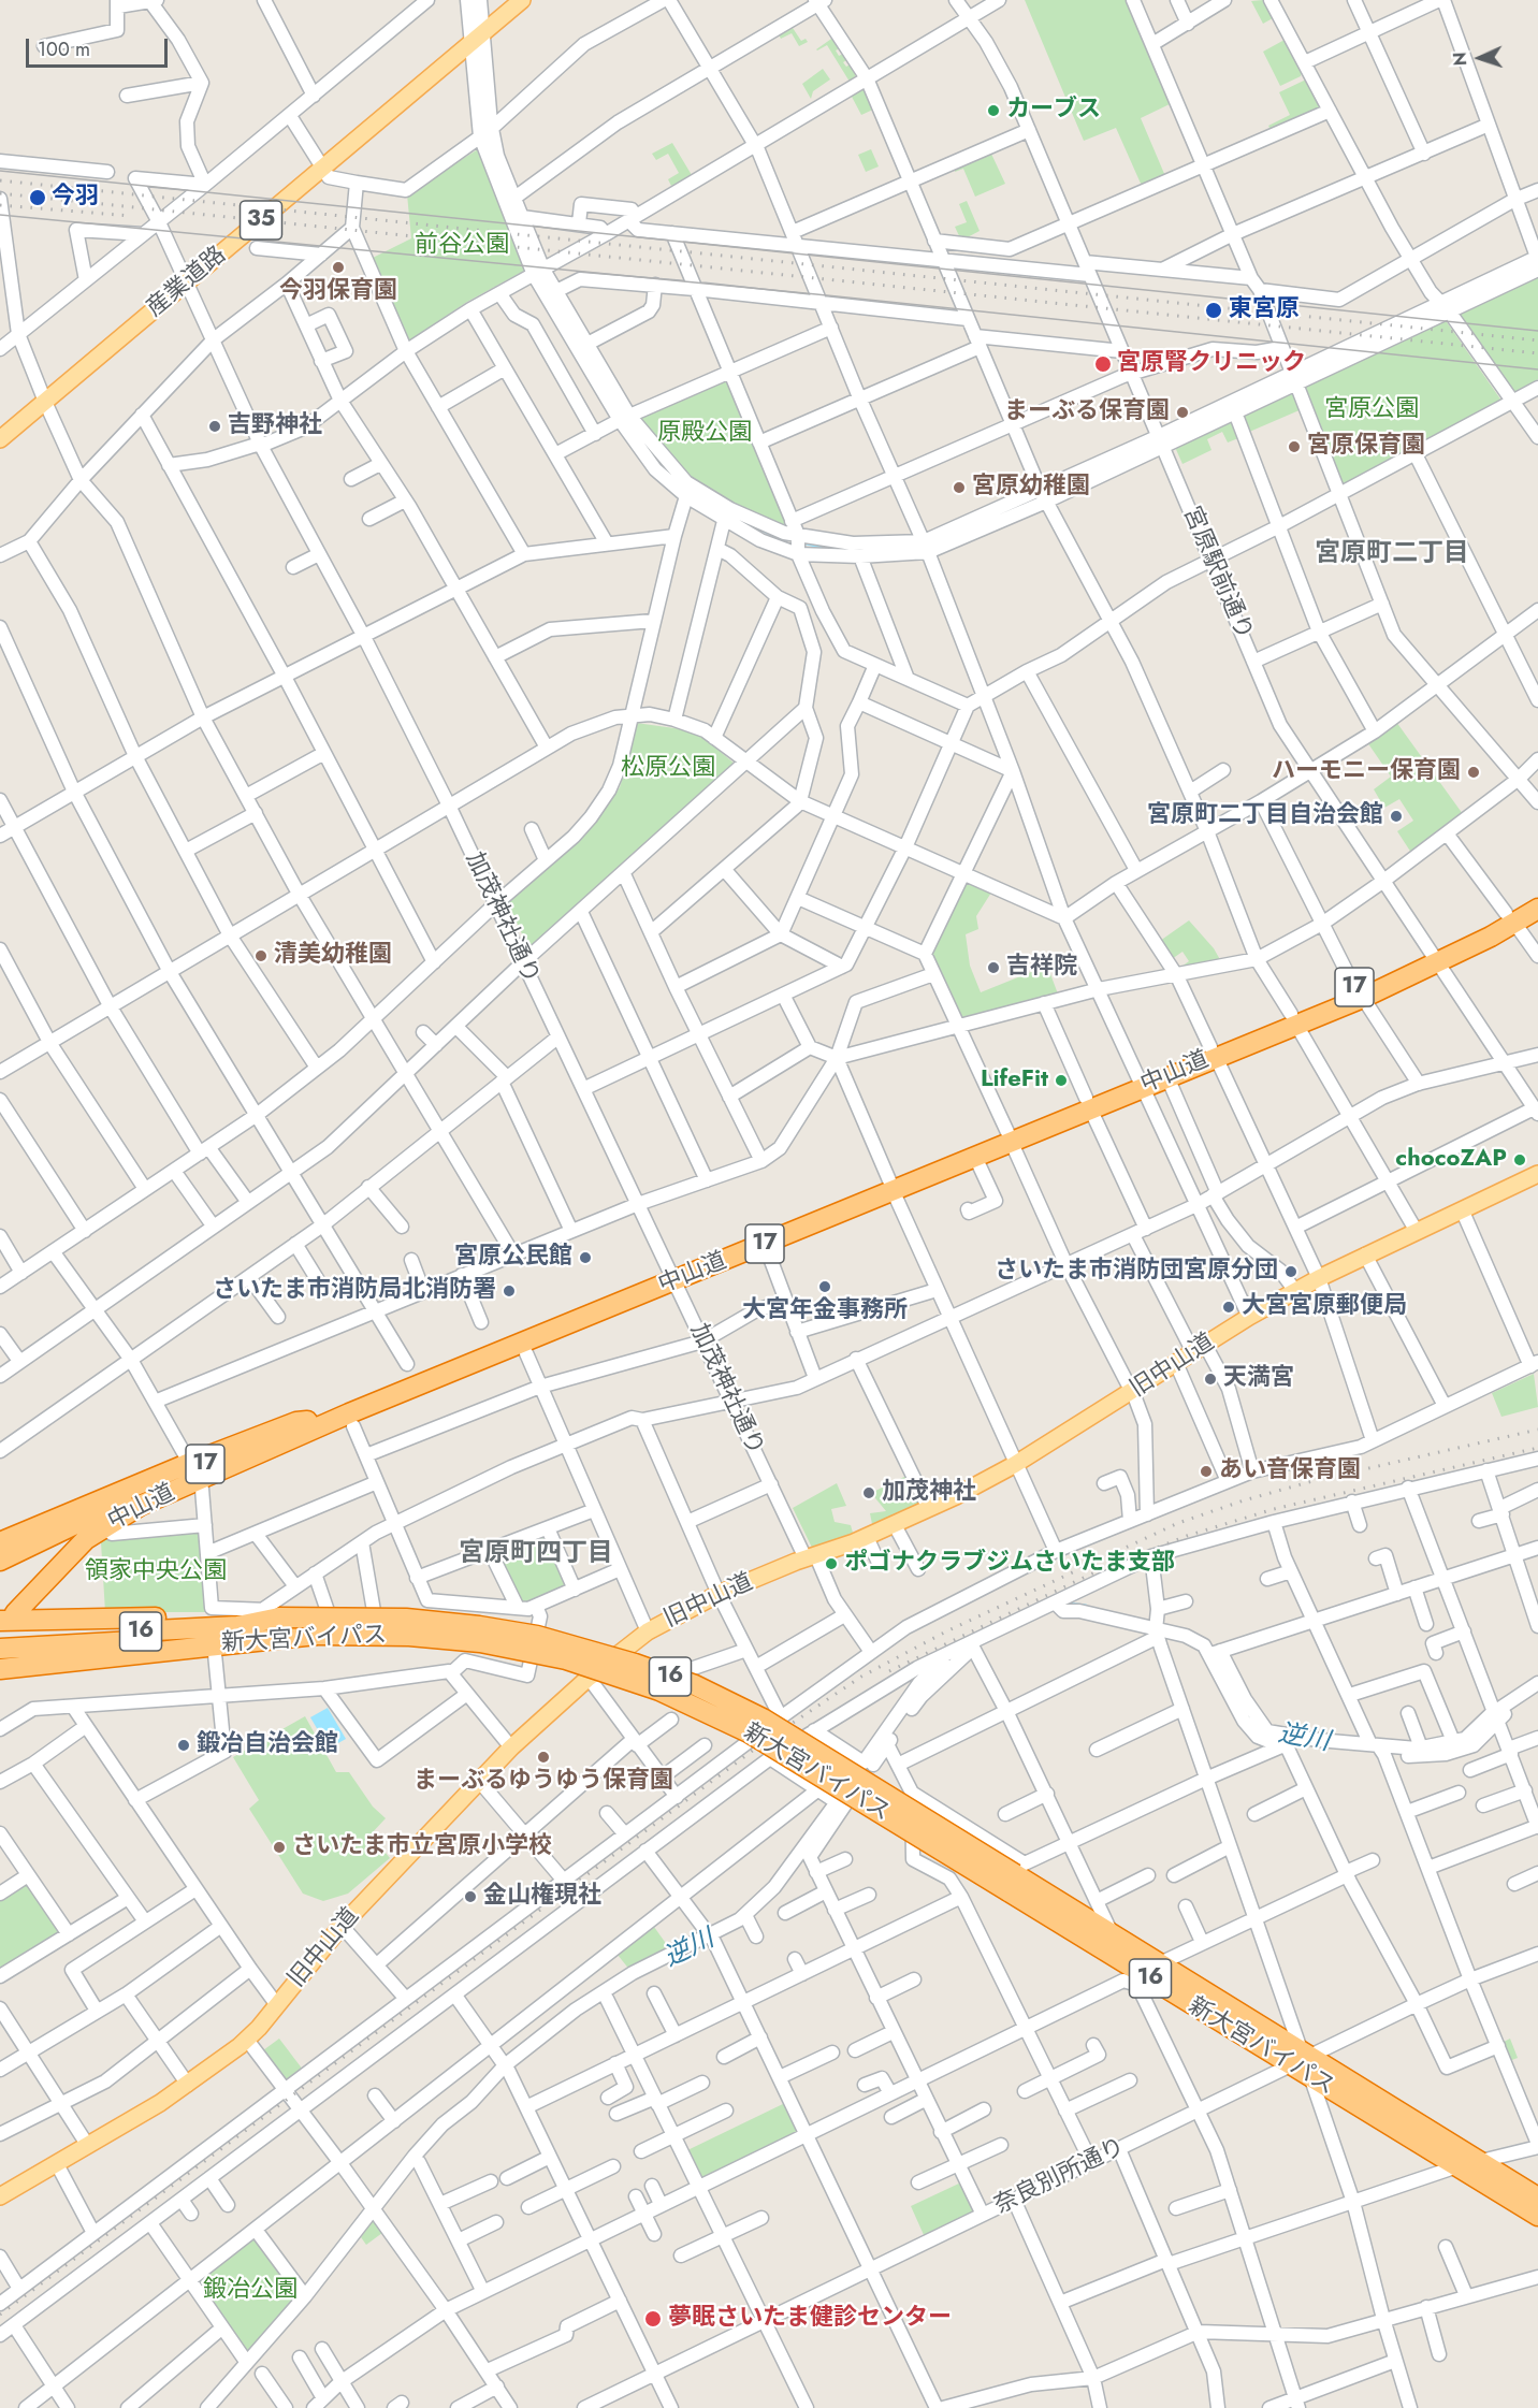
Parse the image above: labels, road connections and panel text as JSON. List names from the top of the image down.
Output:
{
  "streets": {
    "highway": [
      "17",
      "中山道",
      "16",
      "新大宮バイパス"
    ],
    "main road": ["35", "産業道路", "旧中山道"],
    "street": ["宮原駅前通り", "加茂神社通り", "奈良別所通り"]
  },
  "crossings": [
    ["産業道路", "加茂神社通り"],
    ["宮原駅前通り", "中山道"],
    ["加茂神社通り", "中山道"],
    ["加茂神社通り", "旧中山道"],
    ["中山道", "新大宮バイパス"],
    ["16", "新大宮バイパス"],
    ["新大宮バイパス", "奈良別所通り"]
  ],
  "districts": ["宮原町二丁目", "宮原町四丁目"],
  "water": ["逆川"],
  "parks": [
    "前谷公園",
    "宮原公園",
    "原殿公園",
    "松原公園",
    "領家中央公園",
    "鍛冶公園"
  ],
  "places": [
    "カーブス",
    "今羽",
    "今羽保育園",
    "東宮原",
    "宮原腎クリニック",
    "まーぶる保育園",
    "吉野神社",
    "宮原保育園",
    "宮原幼稚園",
    "ハーモニー保育園",
    "宮原町二丁目自治会館",
    "清美幼稚園",
    "吉祥院",
    "LifeFit",
    "chocoZAP",
    "宮原公民館",
    "さいたま市消防団宮原分団",
    "大宮年金事務所",
    "さいたま市消防局北消防署",
    "大宮宮原郵便局",
    "天満宮",
    "あい音保育園",
    "加茂神社",
    "ポゴナクラブジムさいたま支部",
    "鍛冶自治会館",
    "まーぶるゆうゆう保育園",
    "さいたま市立宮原小学校",
    "金山権現社",
    "夢眠さいたま健診センター"
  ],
  "scale_bar": "100 m",
  "north": "left"
}
